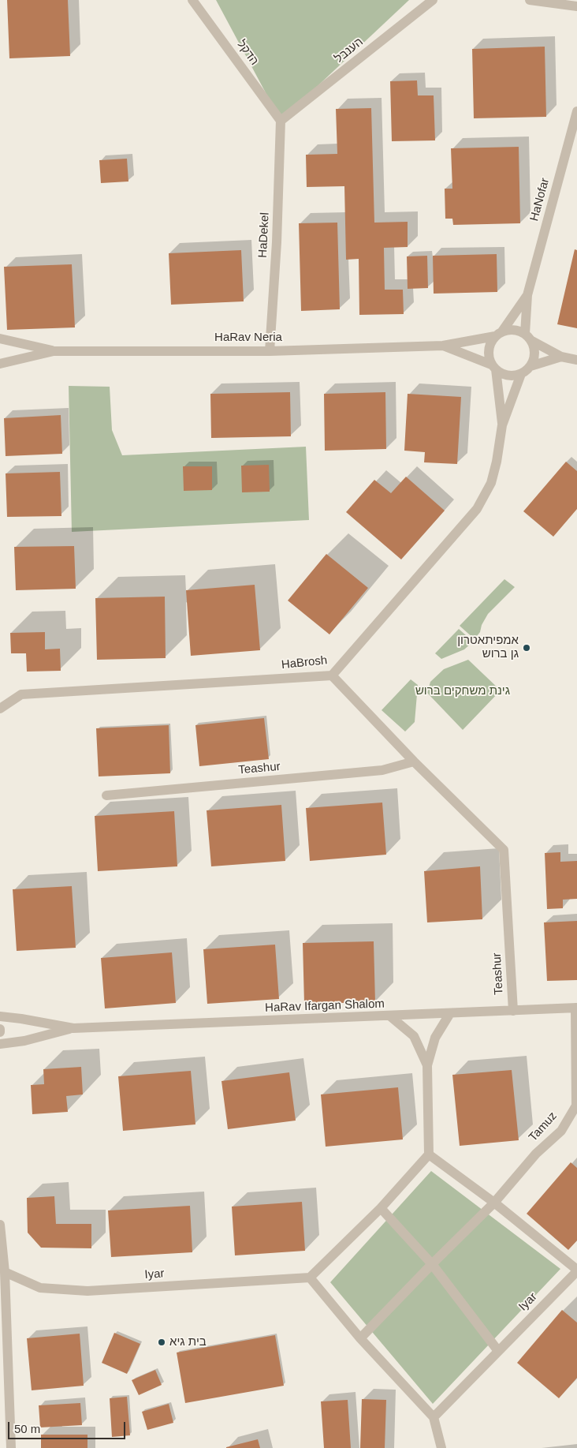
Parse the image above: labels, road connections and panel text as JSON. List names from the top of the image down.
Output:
{
  "streets": {
    "street": [
      "הענבל",
      "הדקל",
      "HaNofar",
      "HaDekel",
      "HaRav Neria",
      "HaBrosh",
      "Teashur",
      "HaRav Ifargan Shalom",
      "Tamuz",
      "Iyar"
    ]
  },
  "crossings": [
    ["הענבל", "הדקל"],
    ["הענבל", "HaDekel"],
    ["הדקל", "HaDekel"],
    ["HaNofar", "HaRav Neria"],
    ["HaNofar", "HaBrosh"],
    ["HaDekel", "HaRav Neria"],
    ["HaRav Neria", "HaBrosh"],
    ["HaBrosh", "Teashur"],
    ["Teashur", "HaRav Ifargan Shalom"],
    ["HaRav Ifargan Shalom", "Tamuz"],
    ["Tamuz", "Iyar"]
  ],
  "parks": ["גינת משחקים ברוש"],
  "places": ["אמפיתאטרון גן ברוש", "בית גיא"],
  "scale_bar": "50 m"
}
